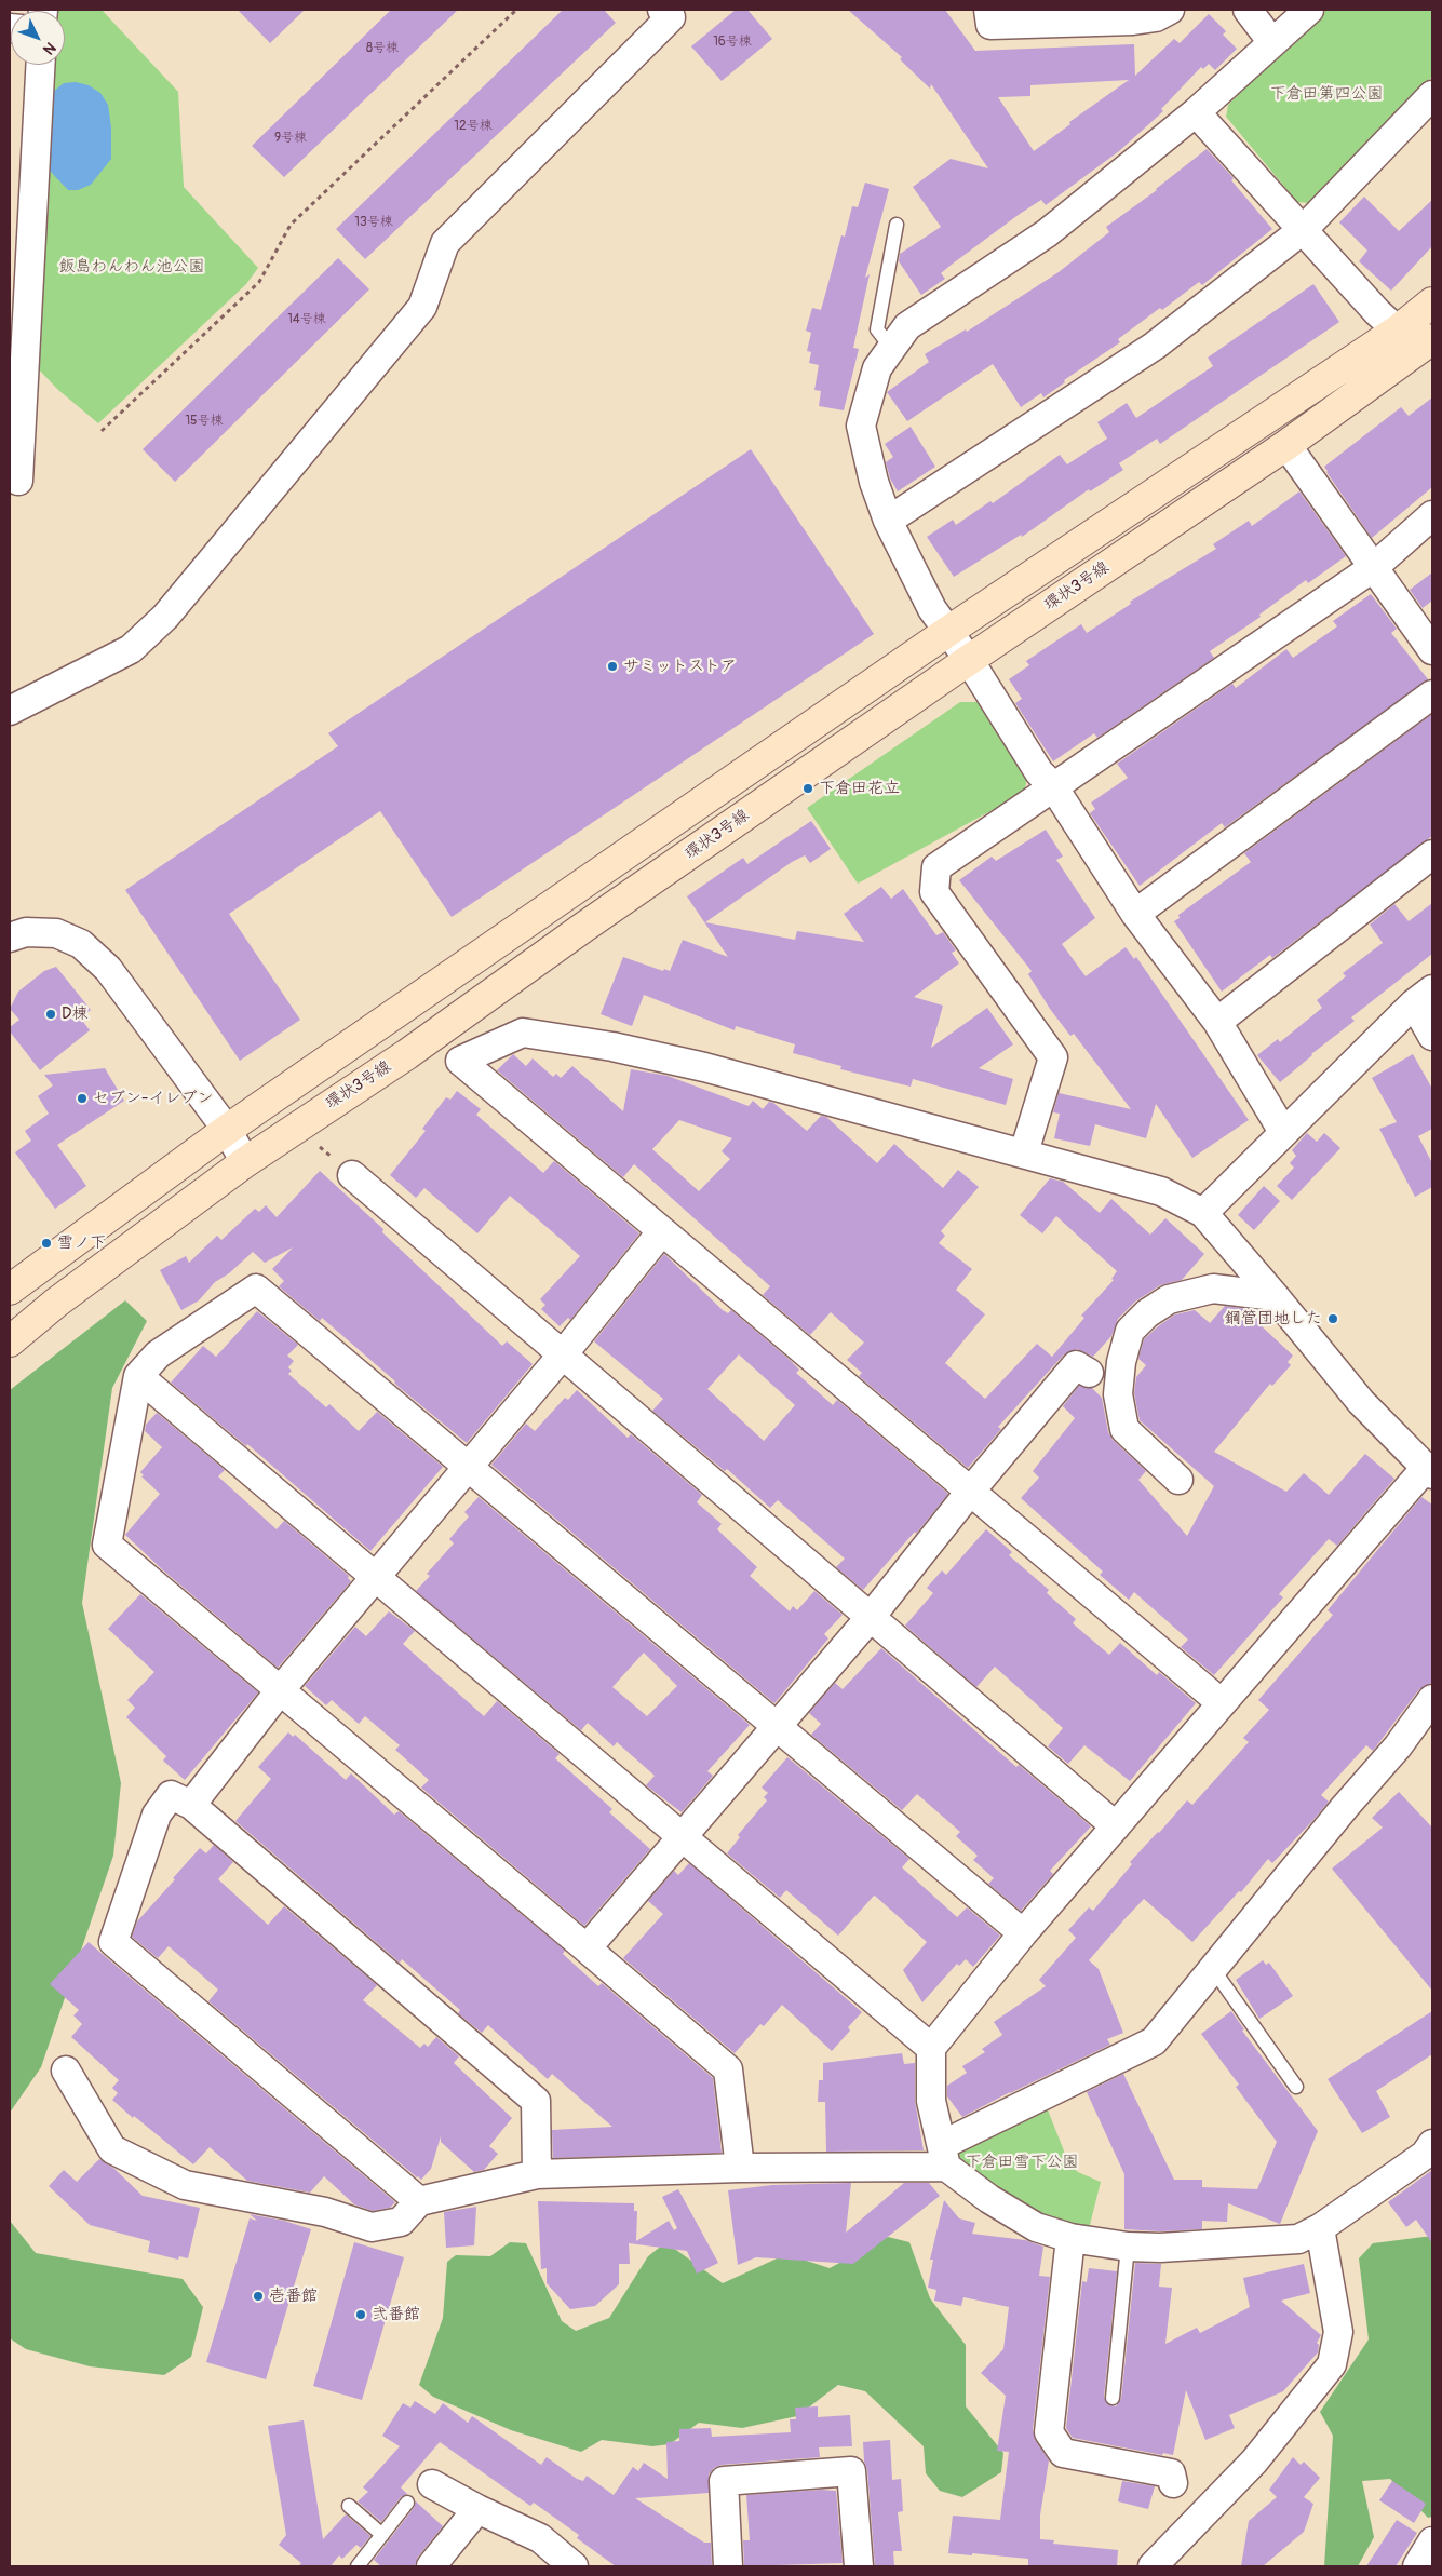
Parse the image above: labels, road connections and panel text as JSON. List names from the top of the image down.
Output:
{
  "streets": {
    "street": ["環状3号線"]
  },
  "parks": ["下倉田第四公園", "飯島わんわん池公園", "下倉田雪下公園"],
  "places": [
    "サミットストア",
    "下倉田花立",
    "D棟",
    "セブン-イレブン",
    "雪ノ下",
    "鋼管団地した",
    "壱番館",
    "弐番館"
  ],
  "house_numbers": [
    "16号棟",
    "8号棟",
    "12号棟",
    "9号棟",
    "13号棟",
    "14号棟",
    "15号棟"
  ],
  "north": "bottom right"
}
